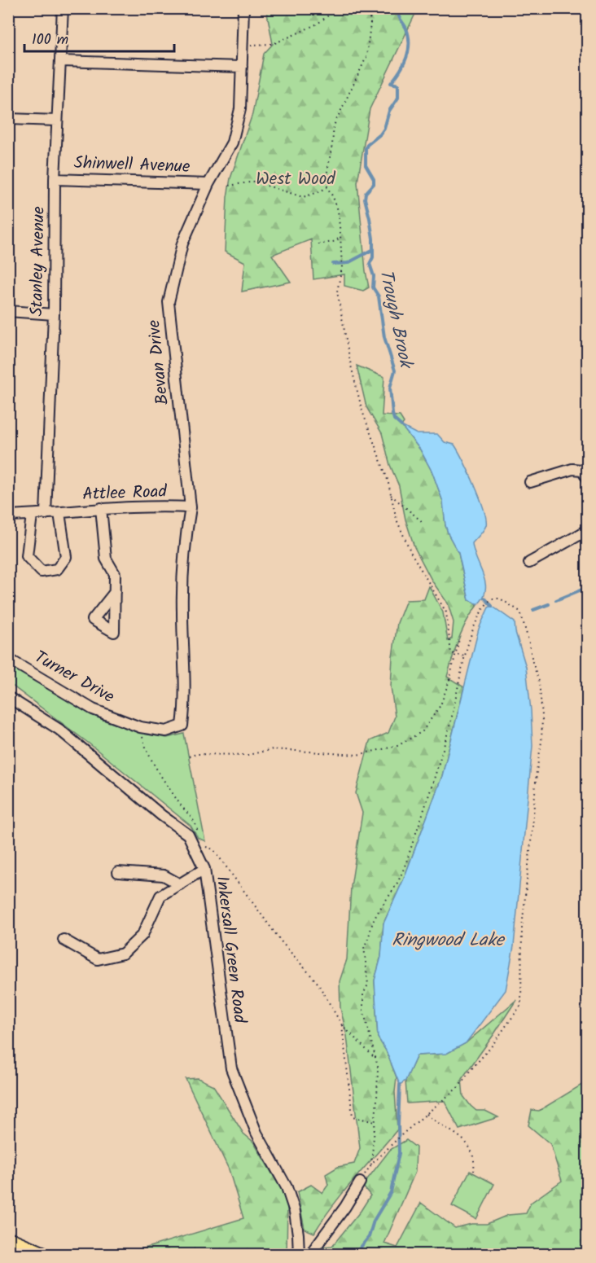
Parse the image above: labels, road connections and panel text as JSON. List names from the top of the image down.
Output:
{
  "streets": {
    "street": [
      "Shinwell Avenue",
      "Stanley Avenue",
      "Bevan Drive",
      "Attlee Road",
      "Turner Drive",
      "Inkersall Green Road"
    ]
  },
  "crossings": [
    ["Shinwell Avenue", "Stanley Avenue"],
    ["Shinwell Avenue", "Bevan Drive"],
    ["Stanley Avenue", "Attlee Road"],
    ["Bevan Drive", "Attlee Road"],
    ["Bevan Drive", "Turner Drive"]
  ],
  "water": ["Trough Brook", "Ringwood Lake"],
  "parks": ["West Wood"],
  "scale_bar": "100 m"
}
